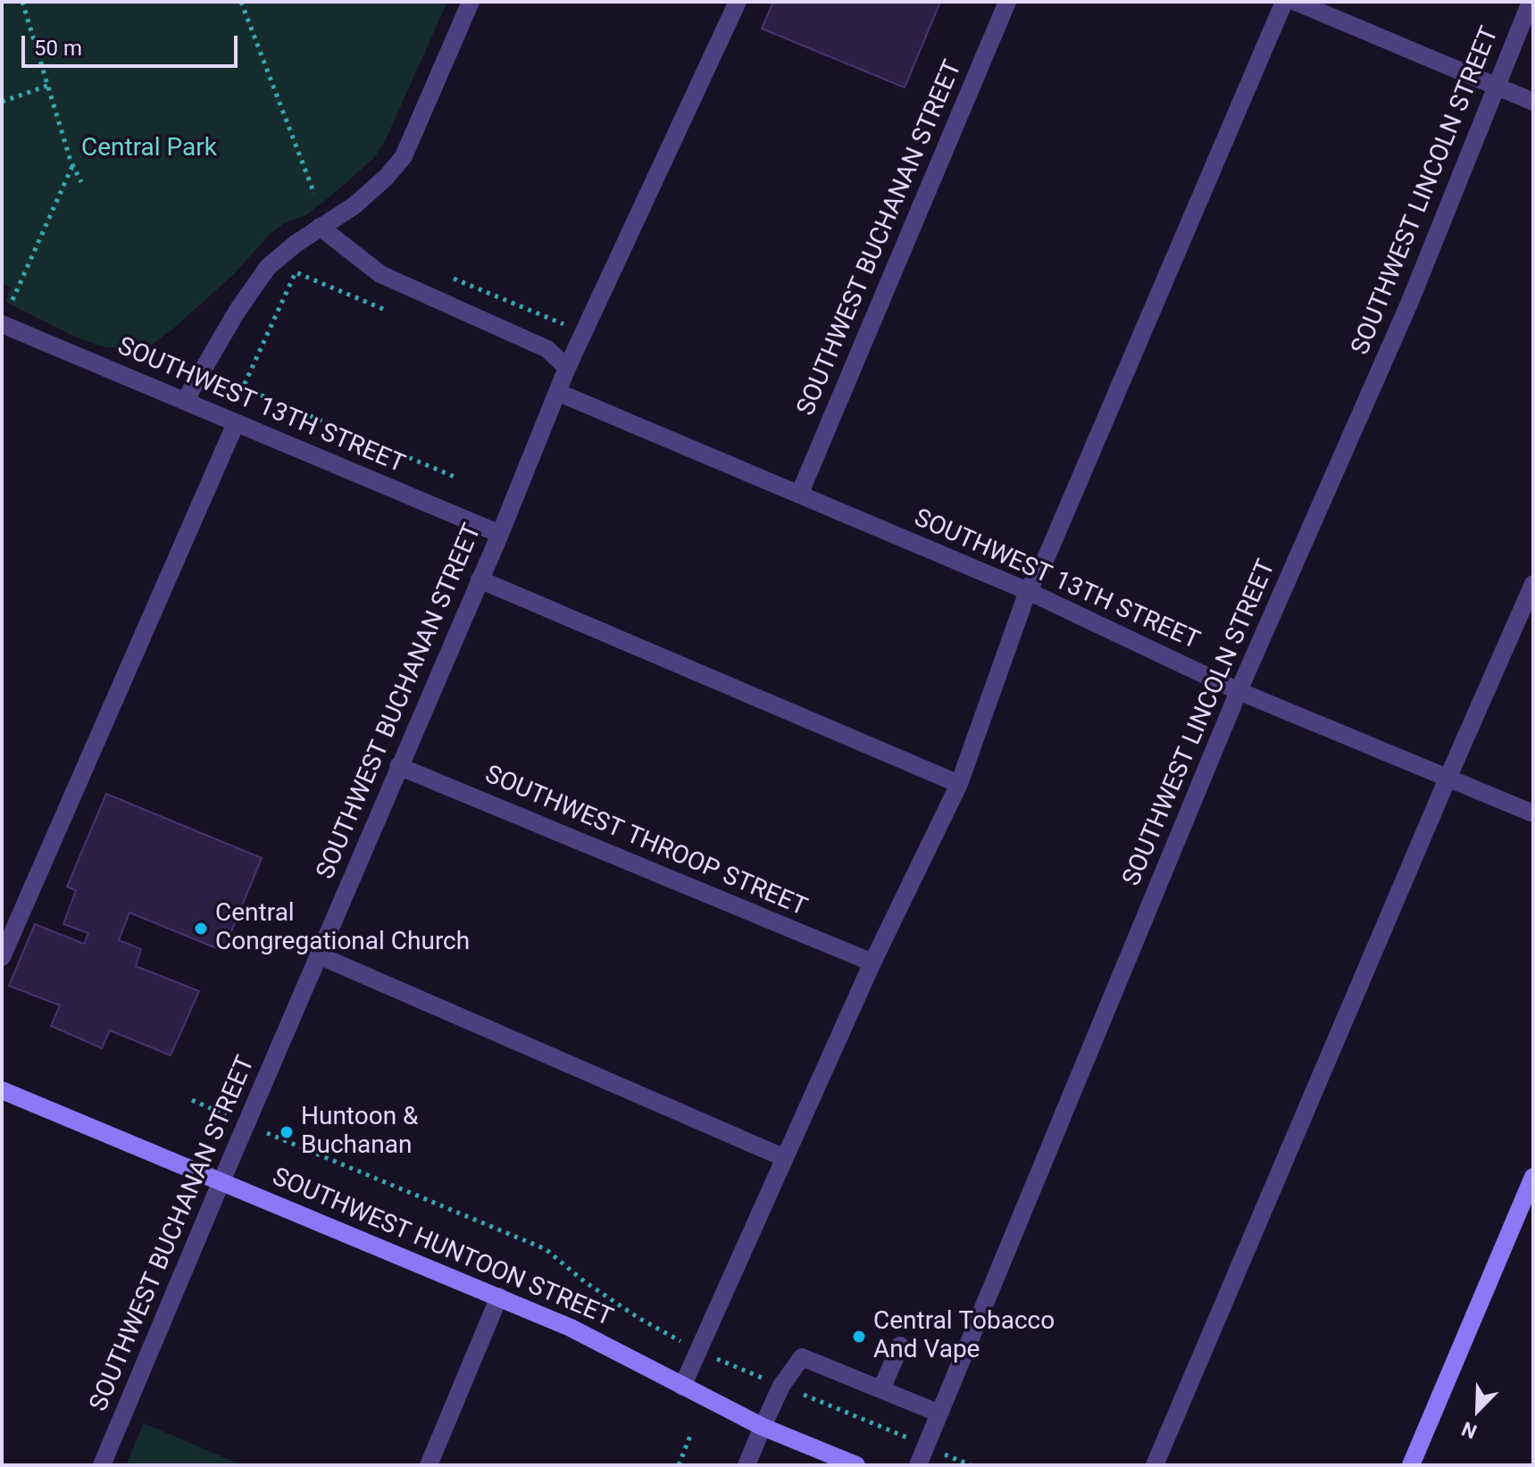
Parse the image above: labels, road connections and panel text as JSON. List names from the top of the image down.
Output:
{
  "streets": {
    "main road": ["SOUTHWEST HUNTOON STREET"],
    "street": [
      "SOUTHWEST LINCOLN STREET",
      "SOUTHWEST BUCHANAN STREET",
      "SOUTHWEST 13TH STREET",
      "SOUTHWEST THROOP STREET"
    ]
  },
  "crossings": [
    ["SOUTHWEST LINCOLN STREET", "SOUTHWEST 13TH STREET"],
    ["SOUTHWEST BUCHANAN STREET", "SOUTHWEST 13TH STREET"],
    ["SOUTHWEST BUCHANAN STREET", "SOUTHWEST THROOP STREET"],
    ["SOUTHWEST BUCHANAN STREET", "SOUTHWEST HUNTOON STREET"]
  ],
  "parks": ["Central Park"],
  "places": ["Central Congregational Church", "Huntoon & Buchanan", "Central Tobacco And Vape"],
  "scale_bar": "50 m",
  "north": "bottom left"
}
